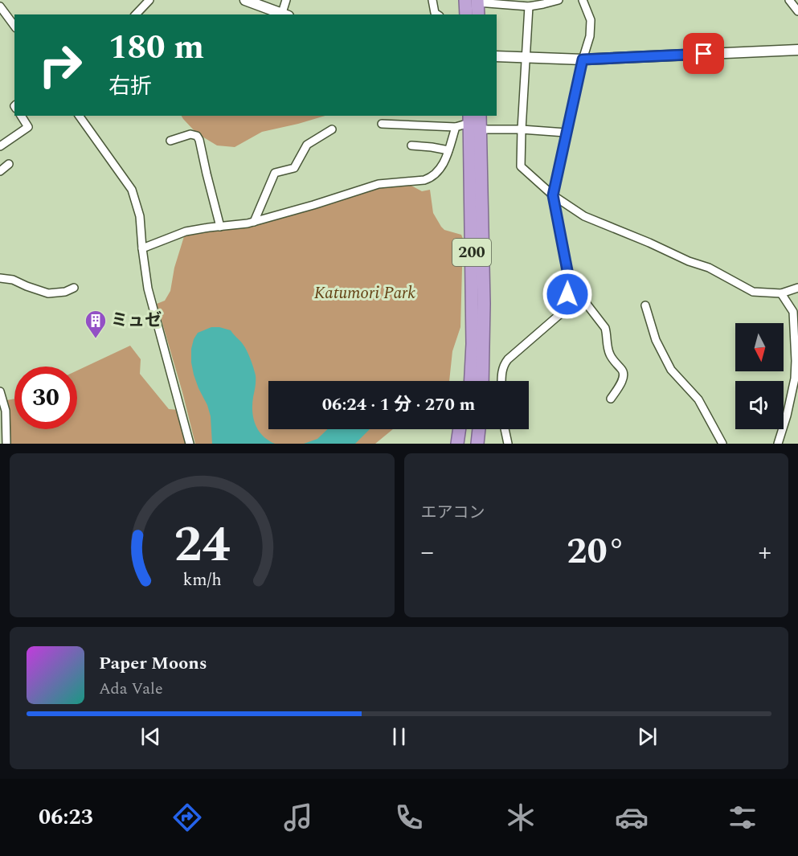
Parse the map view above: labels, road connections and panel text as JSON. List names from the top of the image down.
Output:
{
  "streets": {
    "highway": ["200"]
  },
  "parks": ["Katumori Park"],
  "places": {
    "building": ["ミュゼ"]
  },
  "north": "bottom",
  "page": {
    "turn": ["180 m", "右折"],
    "limit": "30",
    "trip": "06:24 · 1 分 · 270 m",
    "tile": "エアコン",
    "heat": ["−", "20°", "+"],
    "song": ["Paper Moons", "Ada Vale"],
    "tabs": "06:23",
    "gauge": ["24", "km/h"]
  }
}
